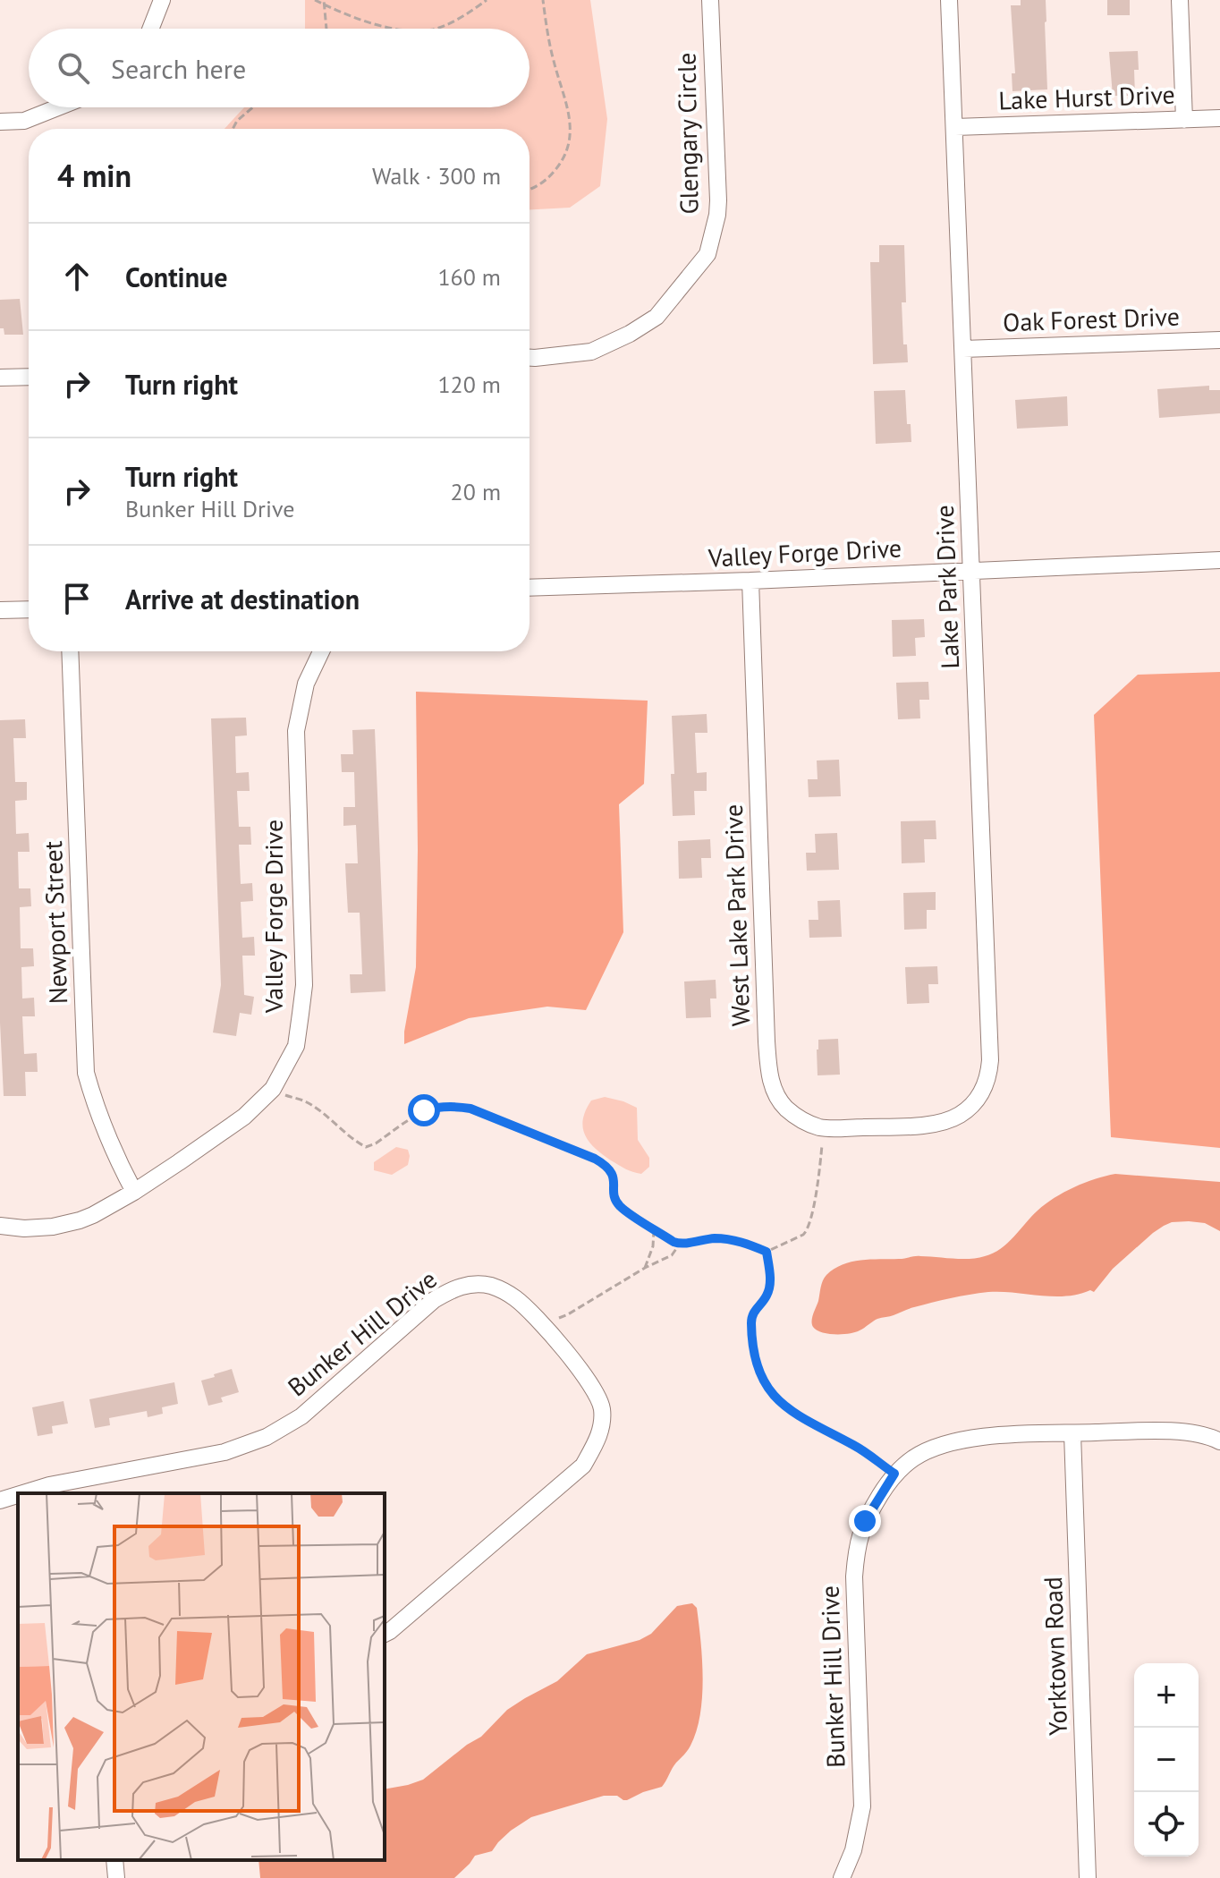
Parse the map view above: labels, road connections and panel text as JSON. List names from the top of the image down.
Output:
{
  "streets": {
    "street": [
      "Lake Hurst Drive",
      "Glengary Circle",
      "Oak Forest Drive",
      "Valley Forge Drive",
      "Lake Park Drive",
      "West Lake Park Drive",
      "Newport Street",
      "Bunker Hill Drive",
      "Yorktown Road"
    ]
  },
  "crossings": [
    ["Lake Hurst Drive", "Lake Park Drive"],
    ["Oak Forest Drive", "Lake Park Drive"],
    ["Valley Forge Drive", "Lake Park Drive"],
    ["Valley Forge Drive", "West Lake Park Drive"],
    ["Valley Forge Drive", "Newport Street"],
    ["Lake Park Drive", "West Lake Park Drive"],
    ["Bunker Hill Drive", "Yorktown Road"]
  ],
  "page": {
    "search": "Search here",
    "heading": ["4 min", "Walk · 300 m"],
    "list": [
      ["Continue", "160 m"],
      ["Turn right", "120 m"],
      ["Turn right", "Bunker Hill Drive", "20 m"],
      "Arrive at destination"
    ],
    "map_buttons": ["+", "−"]
  }
}
